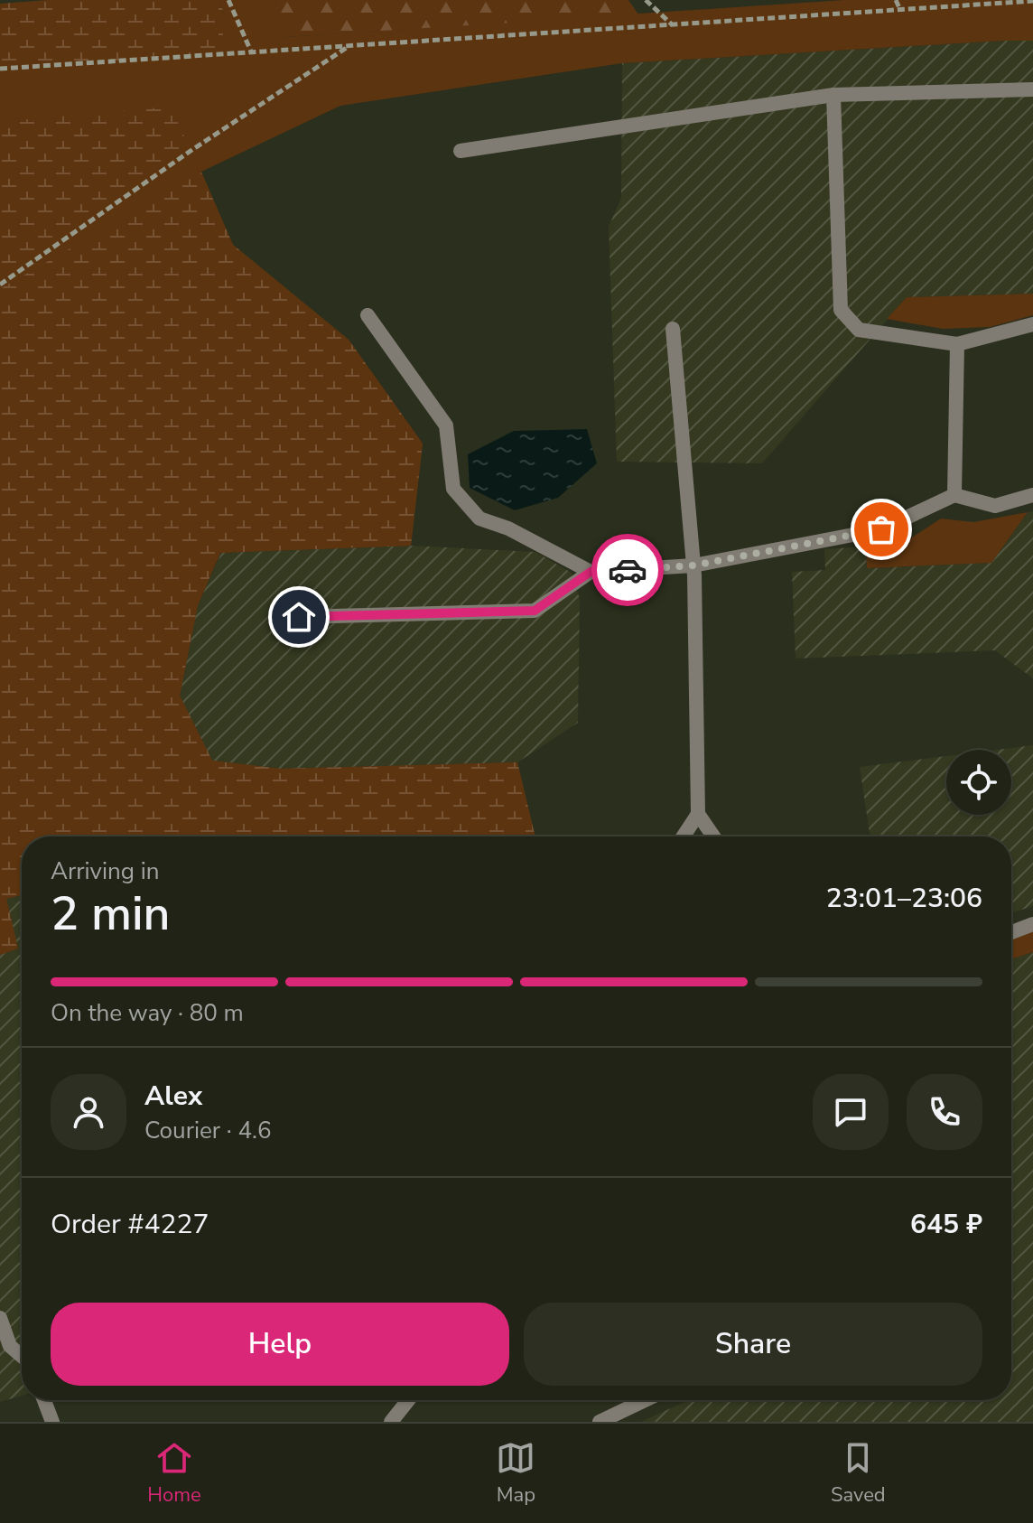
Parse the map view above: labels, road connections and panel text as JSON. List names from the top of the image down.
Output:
{
  "page": {
    "heading": ["2 min", "Arriving in", "23:01–23:06"],
    "panel": [
      "Alex",
      "Courier · 4.6",
      "Order #4227",
      "645 ₽"
    ],
    "bar": "On the way · 80 m",
    "buttons": ["Help", "Share"],
    "tabs": ["Home", "Map", "Saved"]
  }
}
